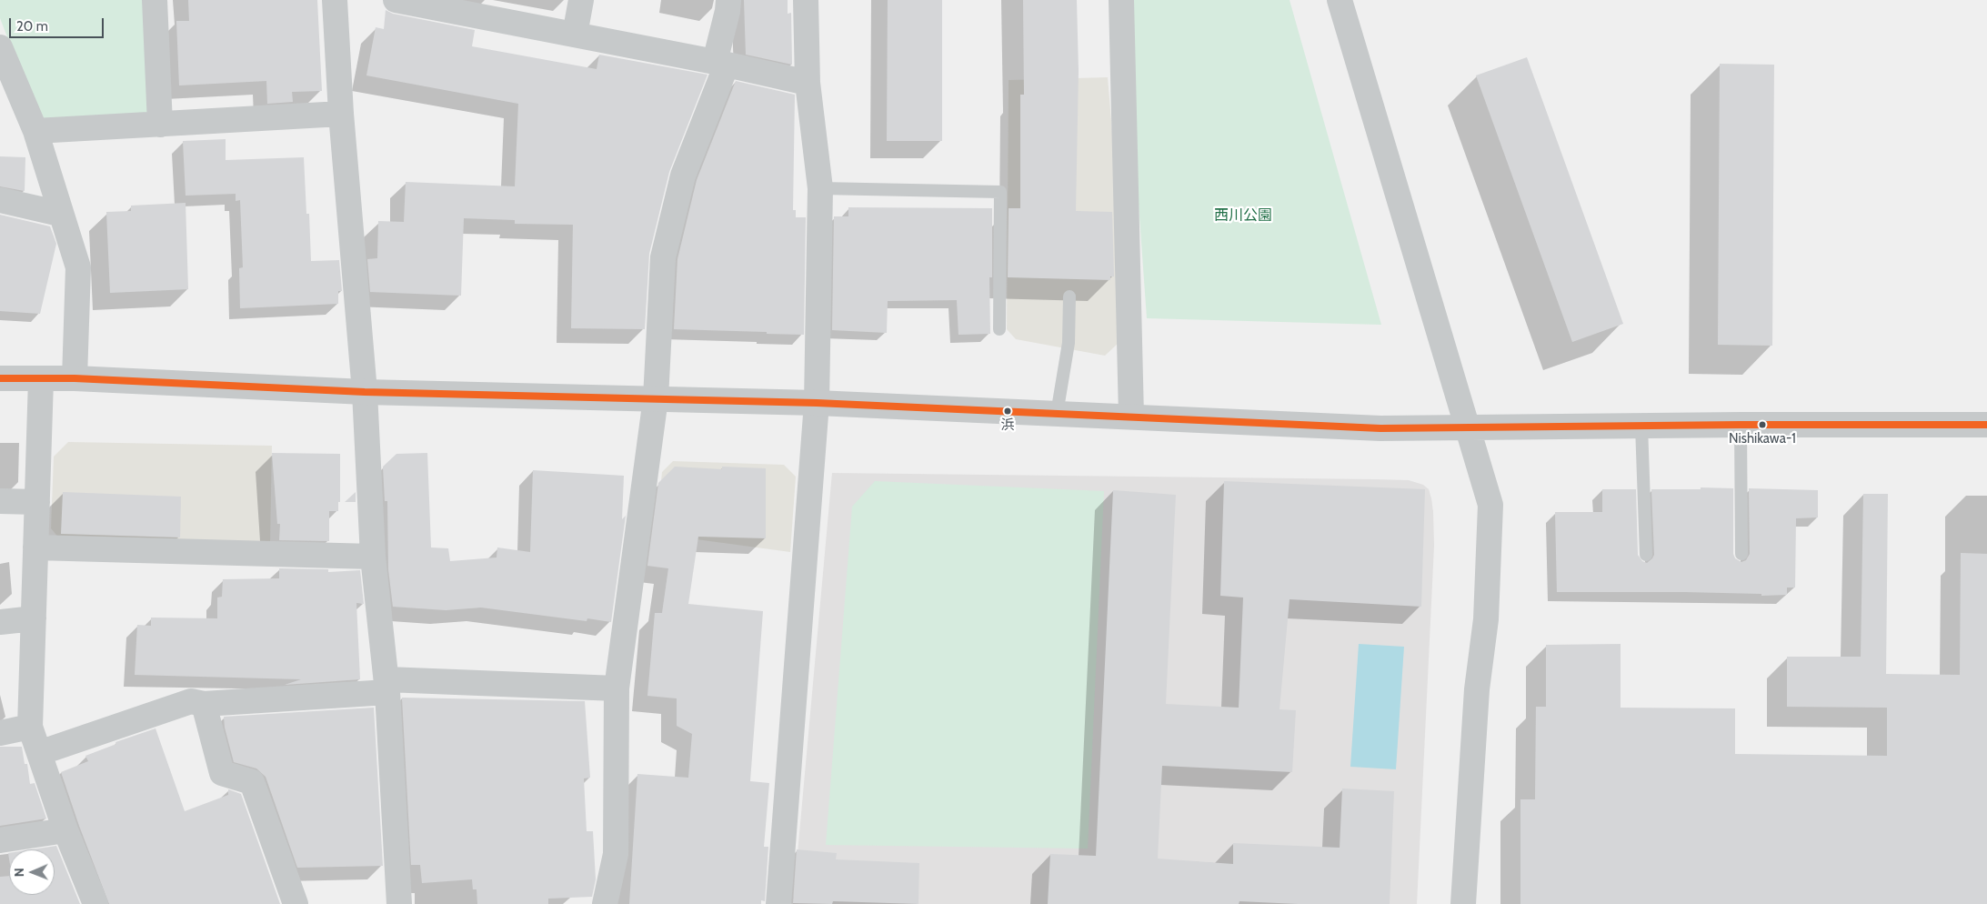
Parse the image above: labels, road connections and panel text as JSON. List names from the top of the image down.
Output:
{
  "parks": ["西川公園"],
  "places": ["浜", "Nishikawa-1"],
  "scale_bar": "20 m",
  "north": "left"
}
